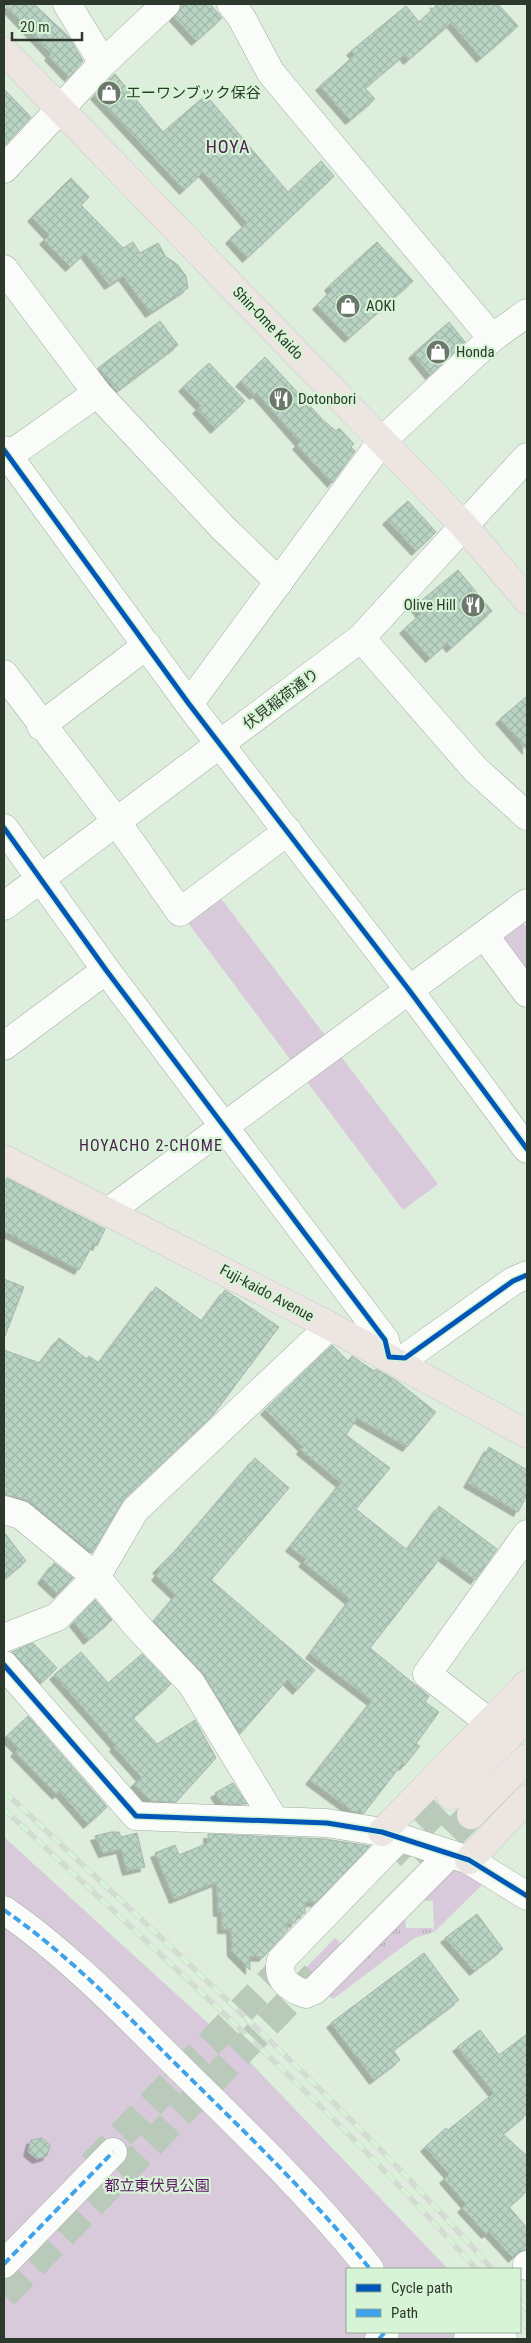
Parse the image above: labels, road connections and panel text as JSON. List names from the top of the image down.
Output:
{
  "streets": {
    "main road": ["Shin-Ome Kaido", "Fuji-kaido Avenue"],
    "street": ["伏見稲荷通り"]
  },
  "crossings": [
    ["Shin-Ome Kaido", "伏見稲荷通り"]
  ],
  "districts": ["HOYA", "HOYACHO 2-CHOME"],
  "parks": ["都立東伏見公園"],
  "places": {
    "shop": ["エーワンブック保谷", "AOKI", "Honda"],
    "restaurant": ["Dotonbori", "Olive Hill"]
  },
  "legend": ["Cycle path", "Path"],
  "scale_bar": "20 m"
}
